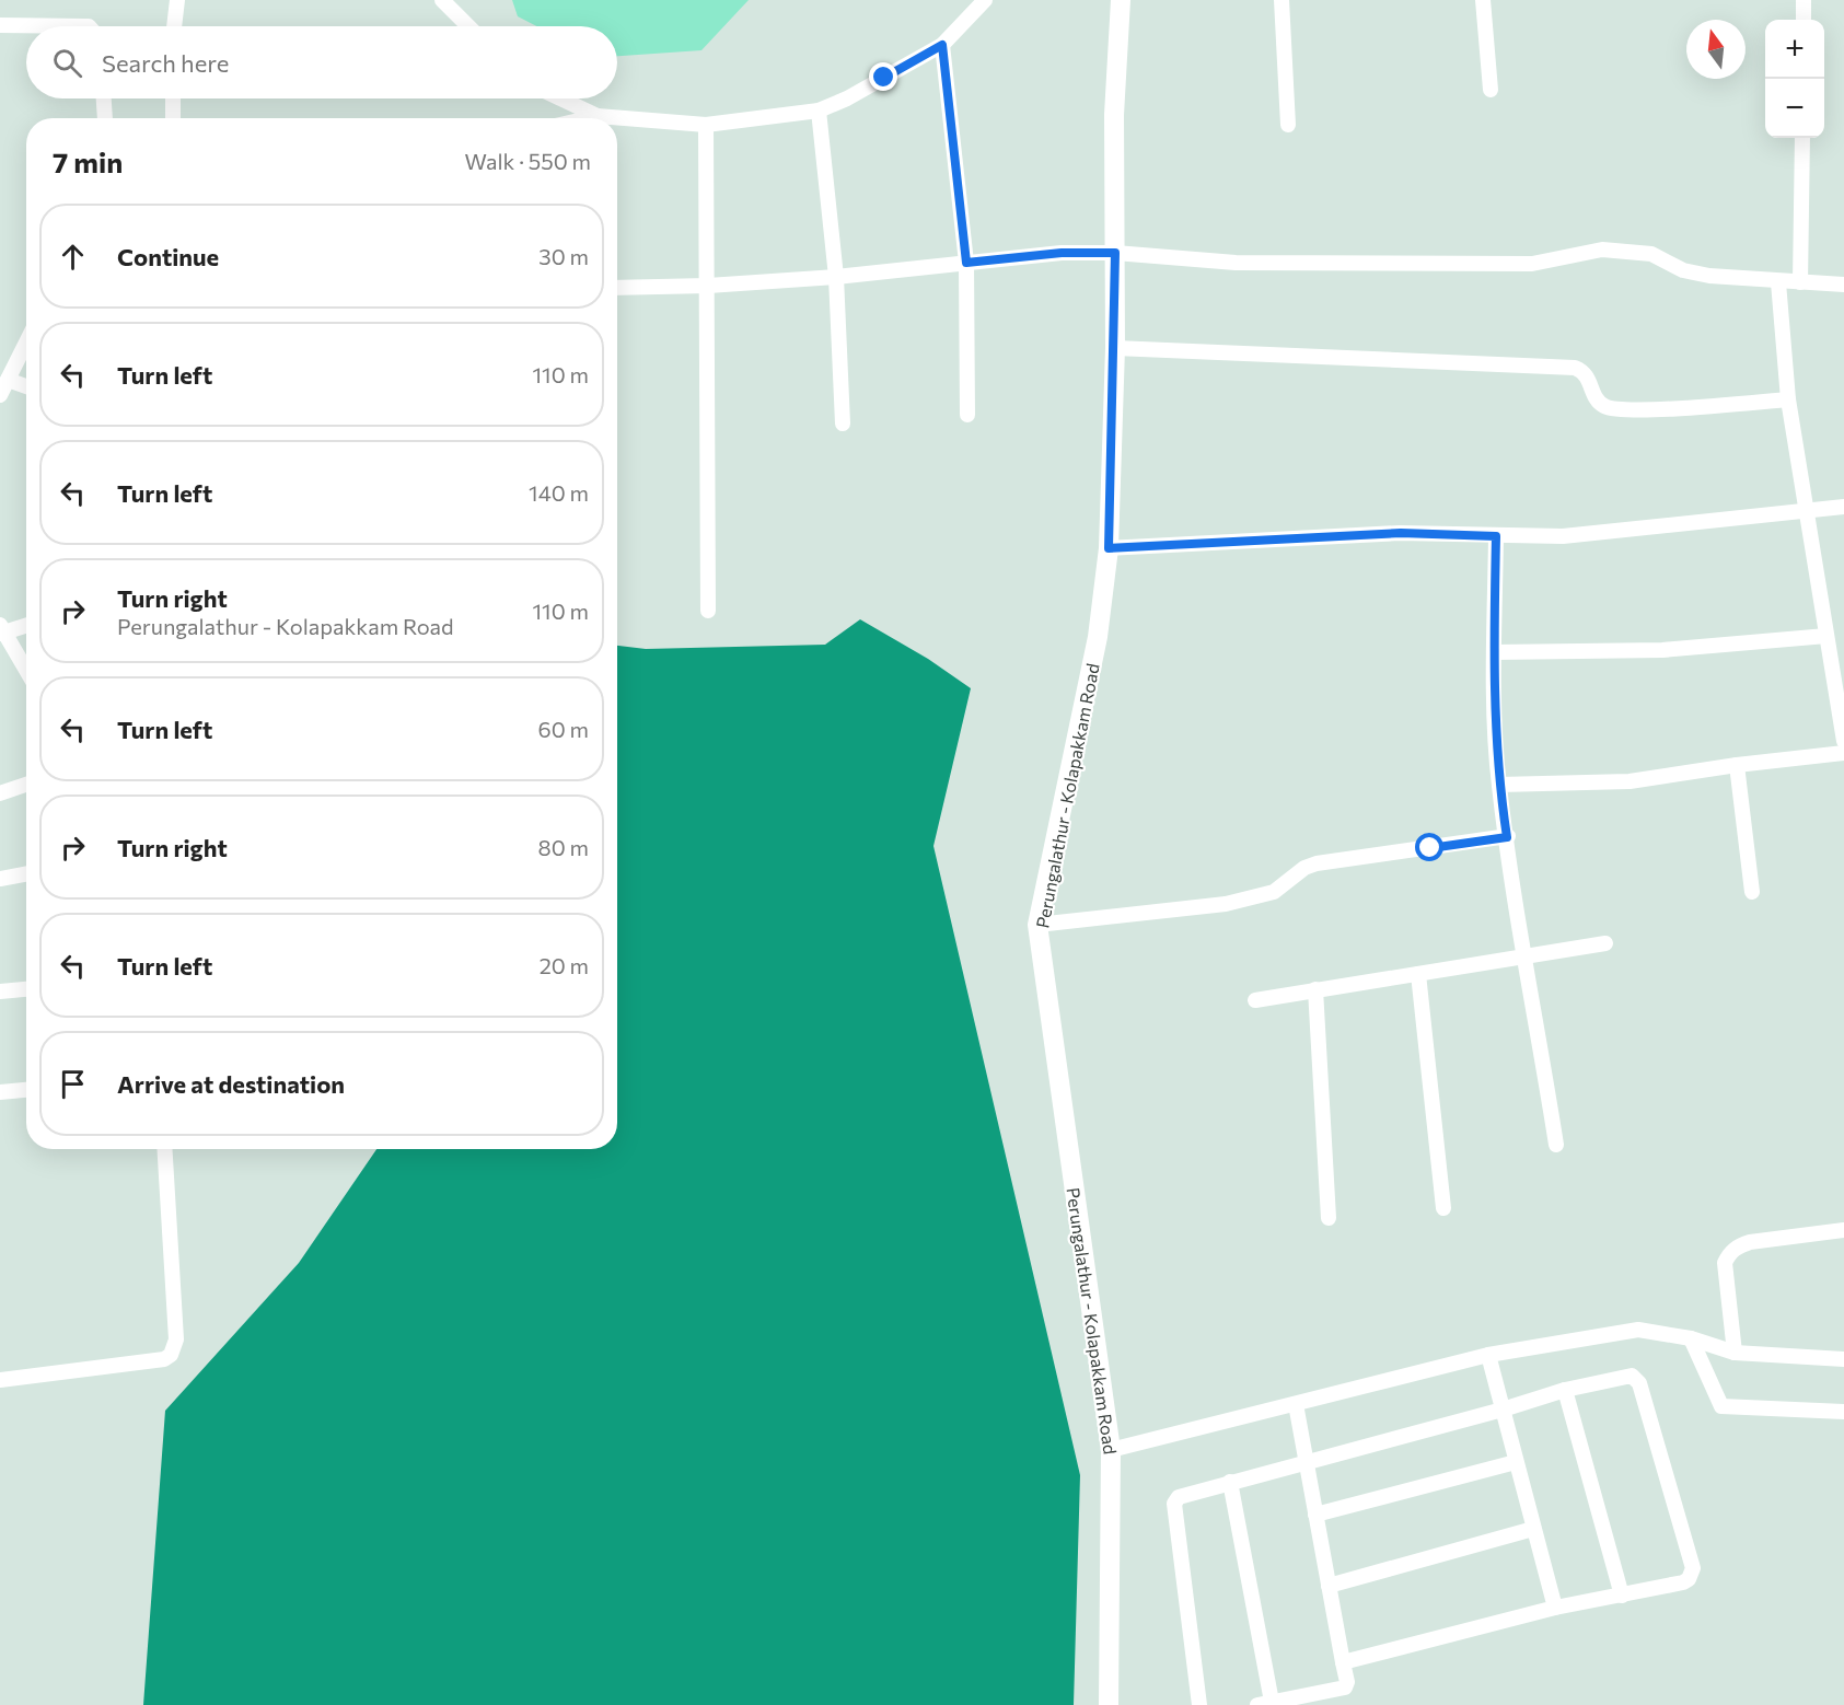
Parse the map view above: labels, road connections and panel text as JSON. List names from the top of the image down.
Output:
{
  "streets": {
    "main road": ["Perungalathur - Kolapakkam Road"]
  },
  "north": "top",
  "page": {
    "map_buttons": ["+", "−"],
    "search": "Search here",
    "heading": ["7 min", "Walk · 550 m"],
    "list": [
      ["Continue", "30 m"],
      ["Turn left", "110 m"],
      ["Turn left", "140 m"],
      ["Turn right", "Perungalathur - Kolapakkam Road", "110 m"],
      ["Turn left", "60 m"],
      ["Turn right", "80 m"],
      ["Turn left", "20 m"],
      "Arrive at destination"
    ]
  }
}
